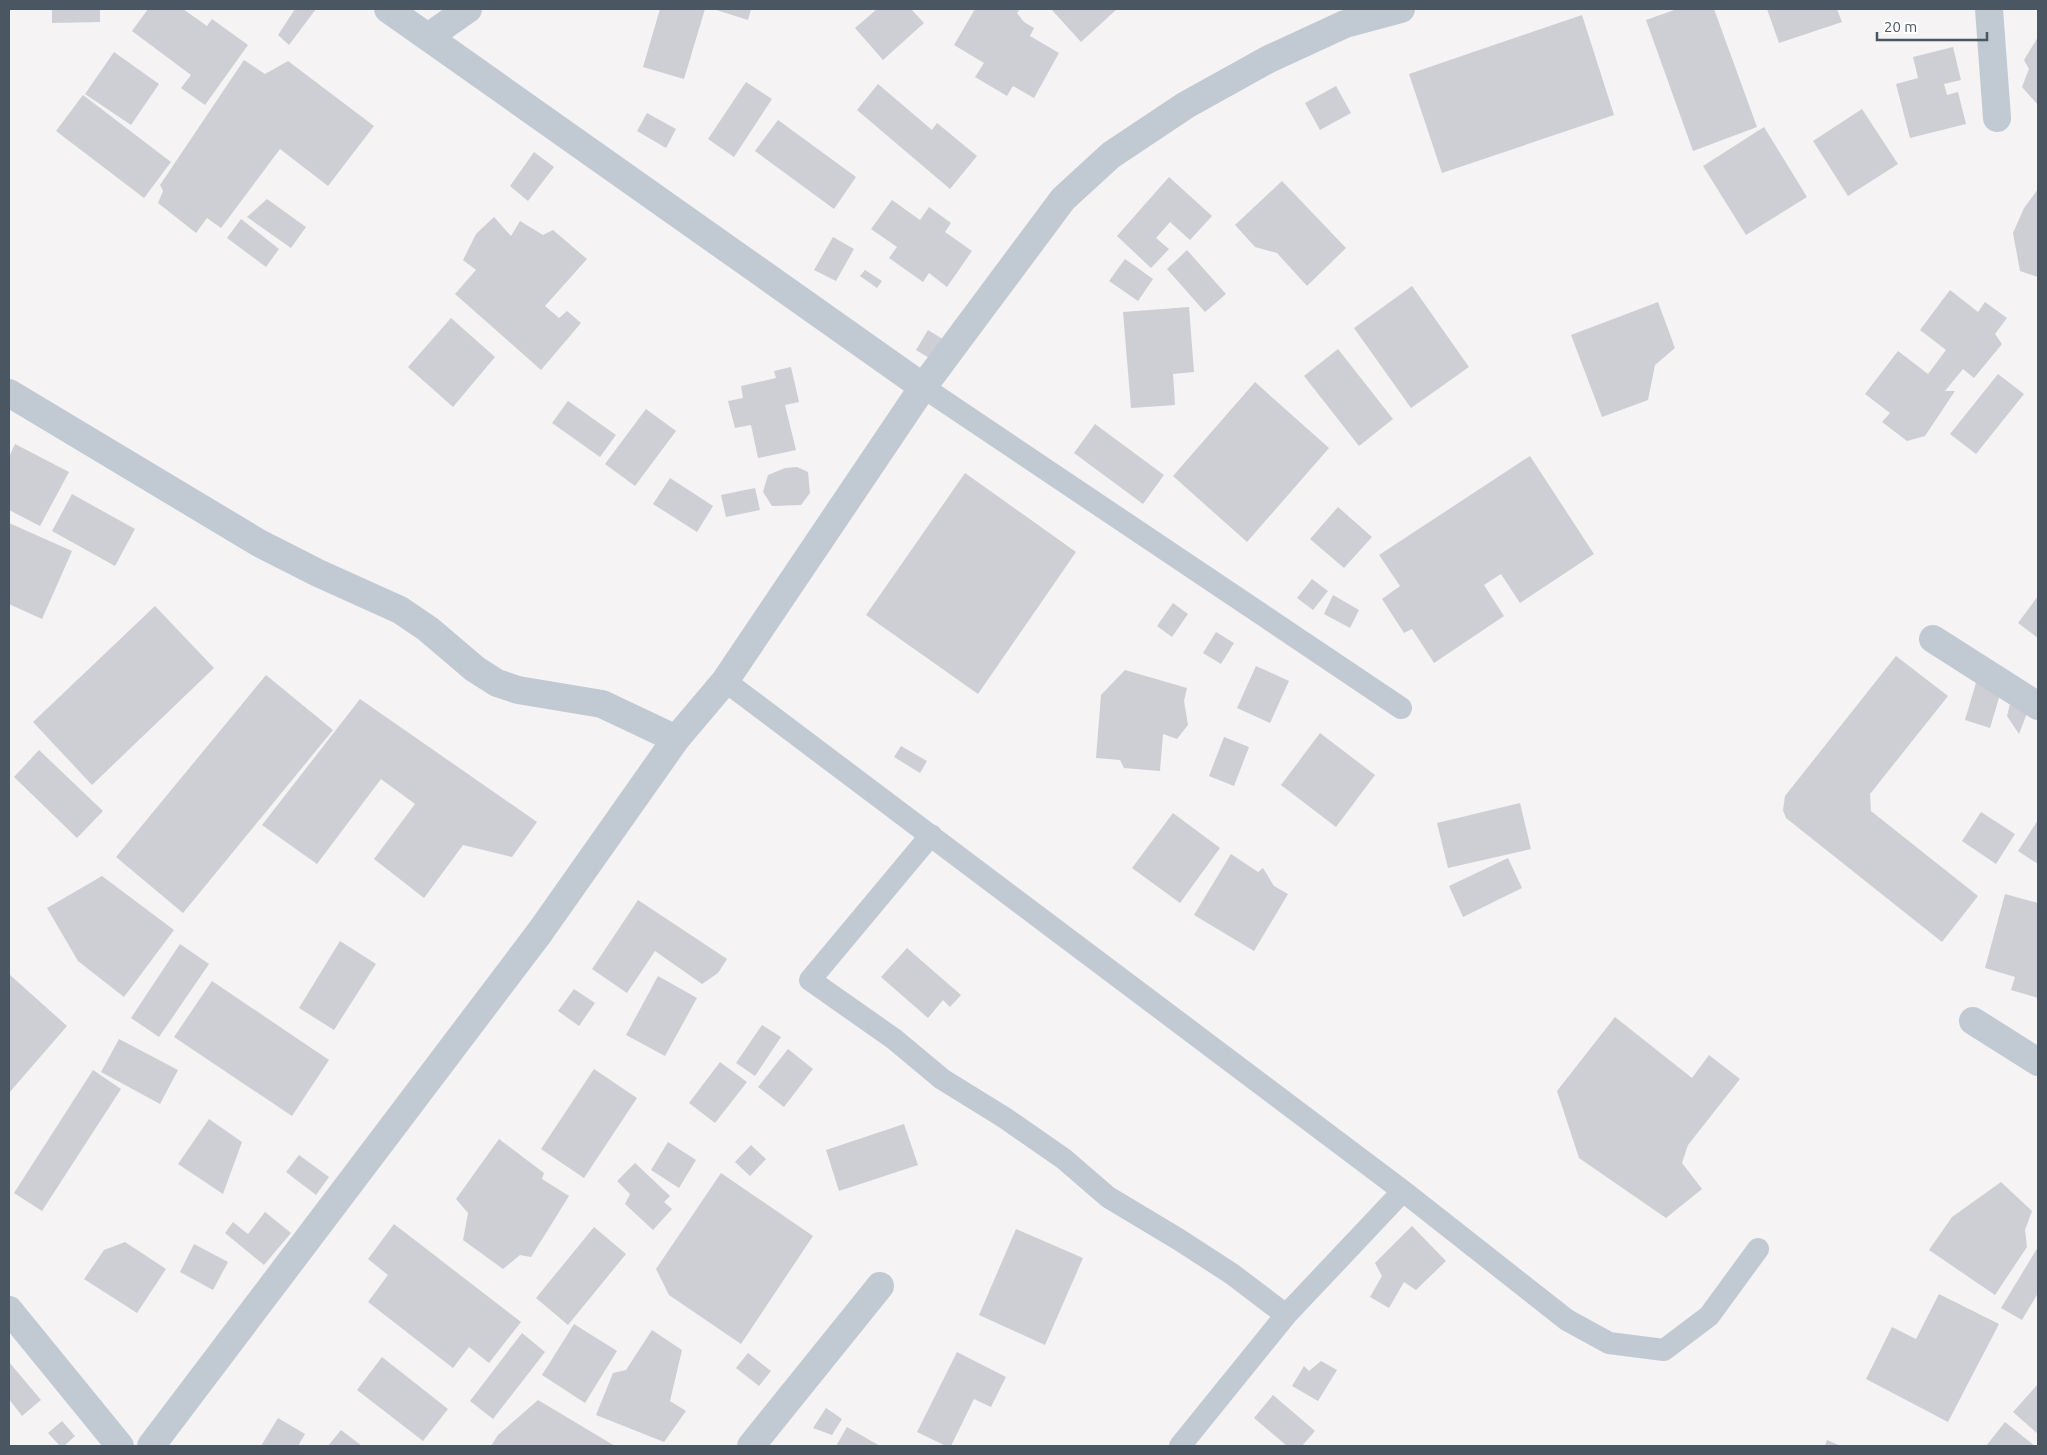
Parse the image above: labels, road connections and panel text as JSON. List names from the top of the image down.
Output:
{
  "scale_bar": "20 m"
}
